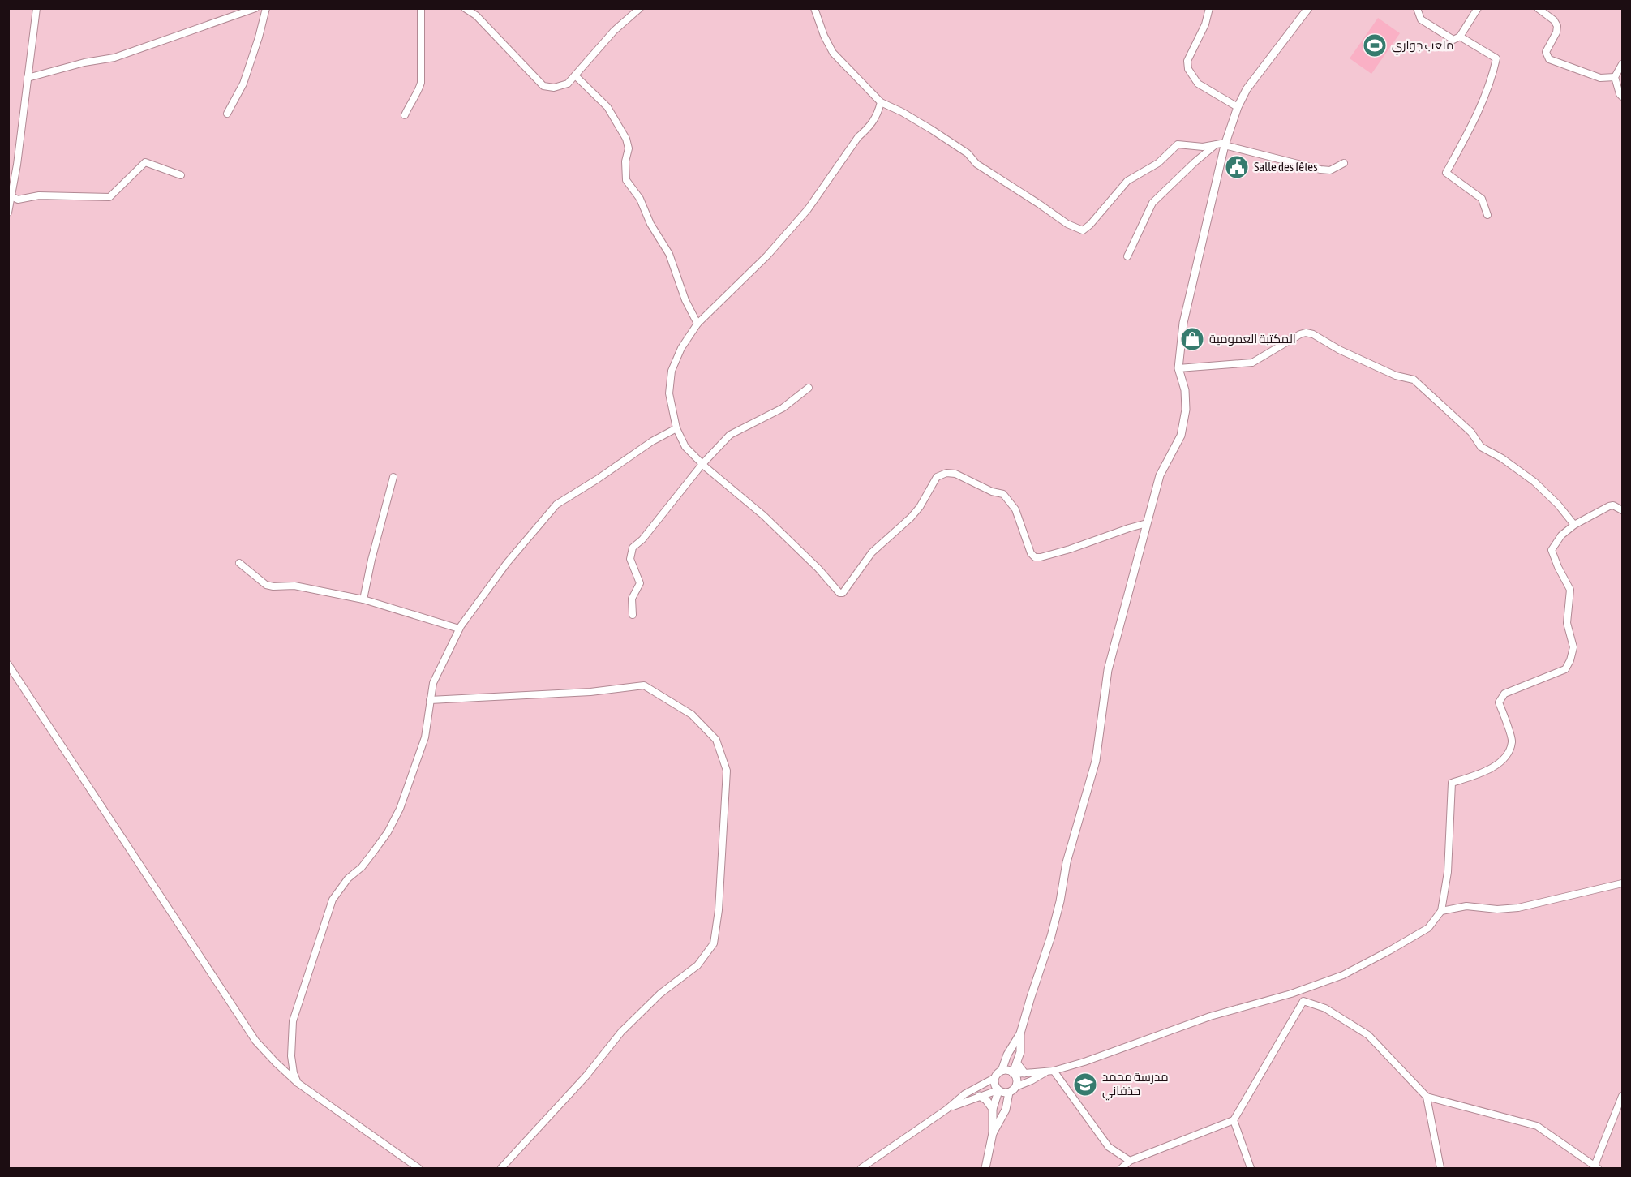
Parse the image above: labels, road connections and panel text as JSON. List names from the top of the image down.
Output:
{
  "places": {
    "sports": ["ملعب جواري"],
    "public building": ["Salle des fêtes"],
    "shop": ["المكتبة العمومية"],
    "school or university": ["مدرسة محمد حذفاني"]
  }
}
